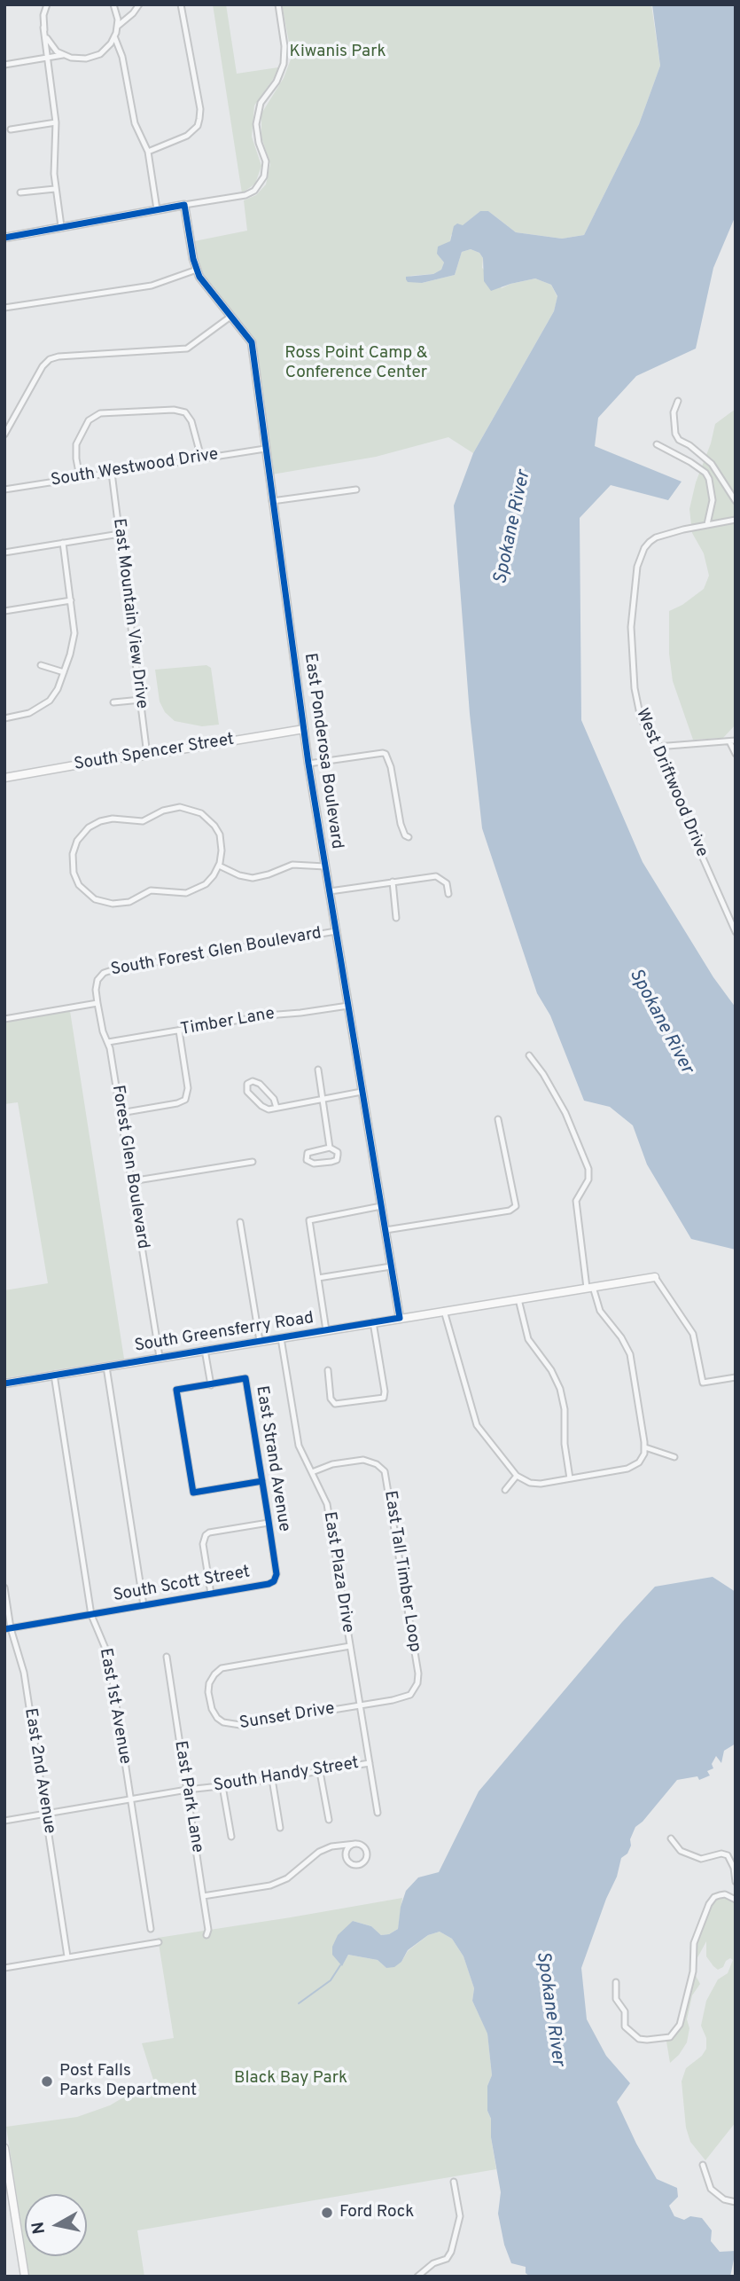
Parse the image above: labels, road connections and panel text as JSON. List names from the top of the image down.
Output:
{
  "streets": {
    "street": [
      "South Westwood Drive",
      "East Mountain View Drive",
      "East Ponderosa Boulevard",
      "South Spencer Street",
      "West Driftwood Drive",
      "South Forest Glen Boulevard",
      "Timber Lane",
      "Forest Glen Boulevard",
      "South Greensferry Road",
      "East Strand Avenue",
      "East Tall Timber Loop",
      "East Plaza Drive",
      "South Scott Street",
      "East 1st Avenue",
      "Sunset Drive",
      "East 2nd Avenue",
      "South Handy Street",
      "East Park Lane"
    ]
  },
  "crossings": [
    ["South Westwood Drive", "East Mountain View Drive"],
    ["South Westwood Drive", "East Ponderosa Boulevard"],
    ["East Mountain View Drive", "South Spencer Street"],
    ["East Ponderosa Boulevard", "South Spencer Street"],
    ["East Ponderosa Boulevard", "South Forest Glen Boulevard"],
    ["East Ponderosa Boulevard", "Timber Lane"],
    ["East Ponderosa Boulevard", "South Greensferry Road"],
    ["South Forest Glen Boulevard", "Forest Glen Boulevard"],
    ["Timber Lane", "Forest Glen Boulevard"],
    ["Forest Glen Boulevard", "South Greensferry Road"],
    ["South Greensferry Road", "East Plaza Drive"],
    ["South Greensferry Road", "East 1st Avenue"],
    ["East Strand Avenue", "South Scott Street"],
    ["East Tall Timber Loop", "East Plaza Drive"],
    ["East Tall Timber Loop", "Sunset Drive"],
    ["East Plaza Drive", "Sunset Drive"],
    ["East Plaza Drive", "South Handy Street"],
    ["South Scott Street", "East 1st Avenue"],
    ["South Scott Street", "East 2nd Avenue"],
    ["East 1st Avenue", "South Handy Street"],
    ["East 2nd Avenue", "South Handy Street"],
    ["South Handy Street", "East Park Lane"]
  ],
  "water": ["Spokane River"],
  "parks": ["Kiwanis Park", "Ross Point Camp & Conference Center", "Black Bay Park"],
  "places": ["Post Falls Parks Department", "Ford Rock"],
  "north": "left"
}
